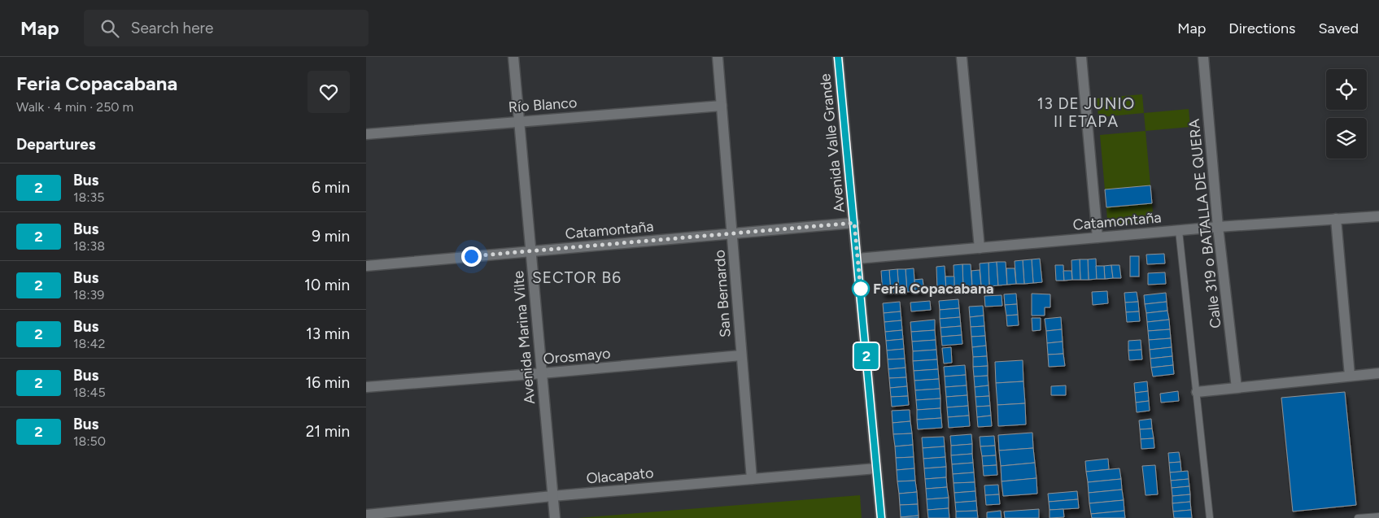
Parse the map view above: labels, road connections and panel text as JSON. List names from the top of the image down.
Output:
{
  "streets": {
    "street": [
      "Río Blanco",
      "Avenida Valle Grande",
      "Catamontaña",
      "Calle 319 o BATALLA DE QUERA",
      "San Bernardo",
      "Avenida Marina Vilte",
      "Orosmayo",
      "Olacapato"
    ]
  },
  "crossings": [
    ["Río Blanco", "San Bernardo"],
    ["Río Blanco", "Avenida Marina Vilte"],
    ["Avenida Valle Grande", "Catamontaña"],
    ["Avenida Valle Grande", "Olacapato"],
    ["Catamontaña", "Calle 319 o BATALLA DE QUERA"],
    ["Catamontaña", "San Bernardo"],
    ["Catamontaña", "Avenida Marina Vilte"],
    ["San Bernardo", "Orosmayo"],
    ["San Bernardo", "Olacapato"],
    ["Avenida Marina Vilte", "Orosmayo"],
    ["Avenida Marina Vilte", "Olacapato"]
  ],
  "districts": ["13 DE JUNIO II ETAPA", "SECTOR B6"],
  "places": ["Feria Copacabana"],
  "lines": ["bus line 2"],
  "page": {
    "header": "Map",
    "search": "Search here",
    "nav": ["Map", "Directions", "Saved"],
    "heading": [
      ["Feria Copacabana", "Walk · 4 min · 250 m"],
      "Departures"
    ],
    "on_map": "2",
    "list": [
      {
        "mark": "2",
        "name": "Bus",
        "note": "18:35",
        "value": "6 min"
      },
      {
        "mark": "2",
        "name": "Bus",
        "note": "18:38",
        "value": "9 min"
      },
      {
        "mark": "2",
        "name": "Bus",
        "note": "18:39",
        "value": "10 min"
      },
      {
        "mark": "2",
        "name": "Bus",
        "note": "18:42",
        "value": "13 min"
      },
      {
        "mark": "2",
        "name": "Bus",
        "note": "18:45",
        "value": "16 min"
      },
      {
        "mark": "2",
        "name": "Bus",
        "note": "18:50",
        "value": "21 min"
      }
    ]
  }
}
